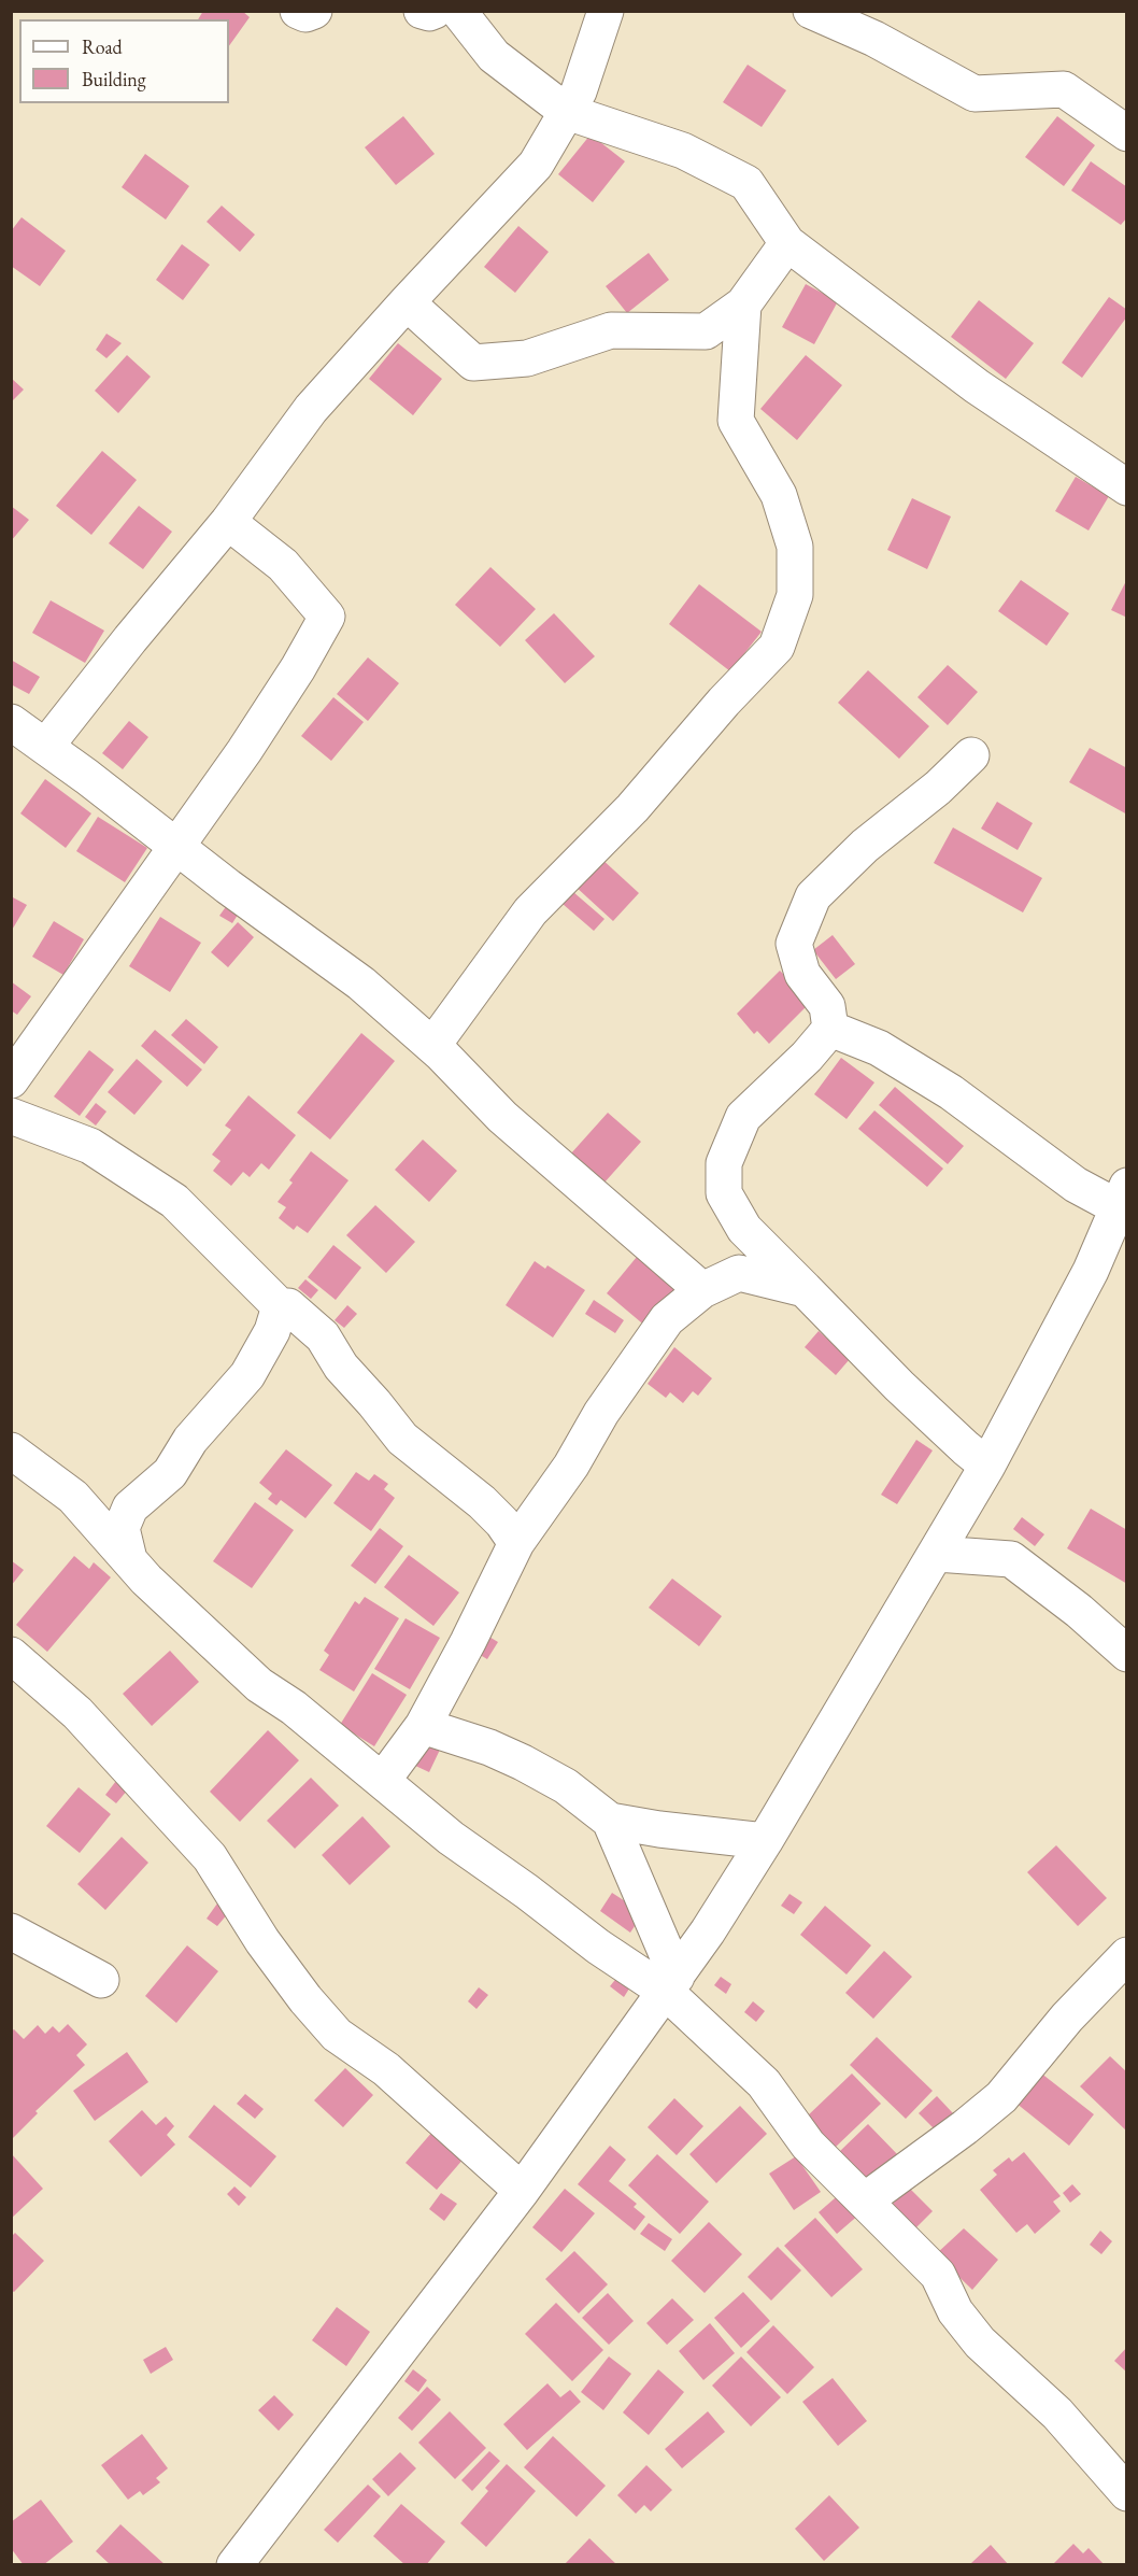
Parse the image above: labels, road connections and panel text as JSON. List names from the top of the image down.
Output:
{
  "legend": ["Road", "Building"]
}
